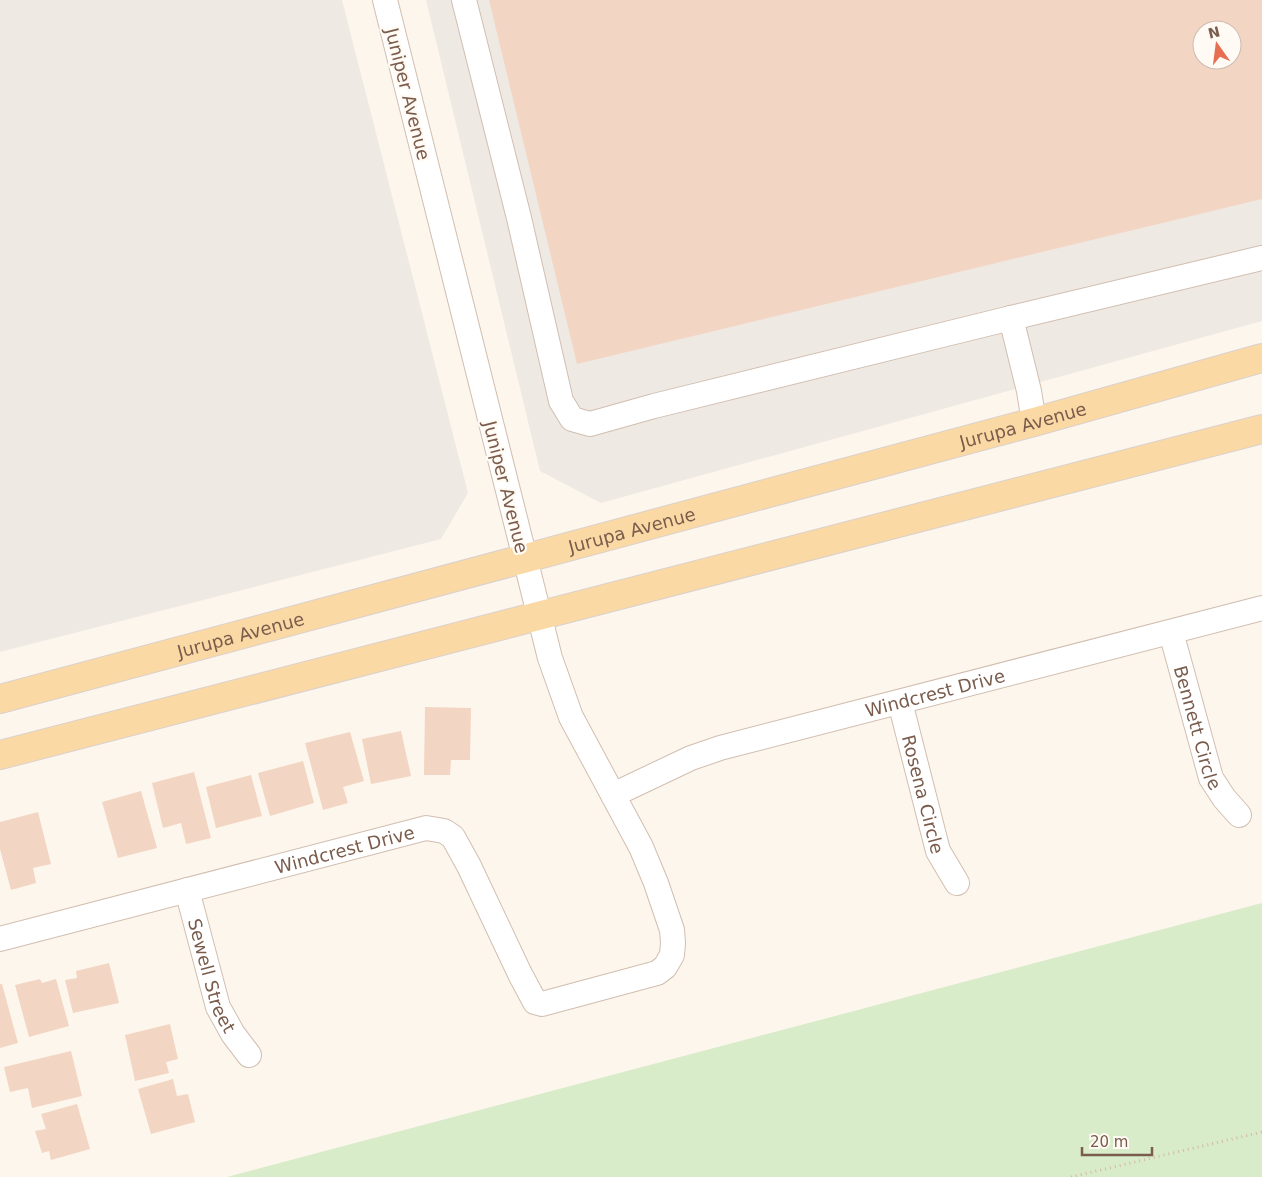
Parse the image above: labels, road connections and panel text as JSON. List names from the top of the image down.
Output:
{
  "streets": {
    "main road": ["Jurupa Avenue"],
    "street": [
      "Juniper Avenue",
      "Windcrest Drive",
      "Bennett Circle",
      "Rosena Circle",
      "Sewell Street"
    ]
  },
  "crossings": [
    ["Juniper Avenue", "Jurupa Avenue"],
    ["Juniper Avenue", "Windcrest Drive"],
    ["Windcrest Drive", "Bennett Circle"],
    ["Windcrest Drive", "Rosena Circle"],
    ["Windcrest Drive", "Sewell Street"]
  ],
  "scale_bar": "20 m",
  "north": "top"
}
